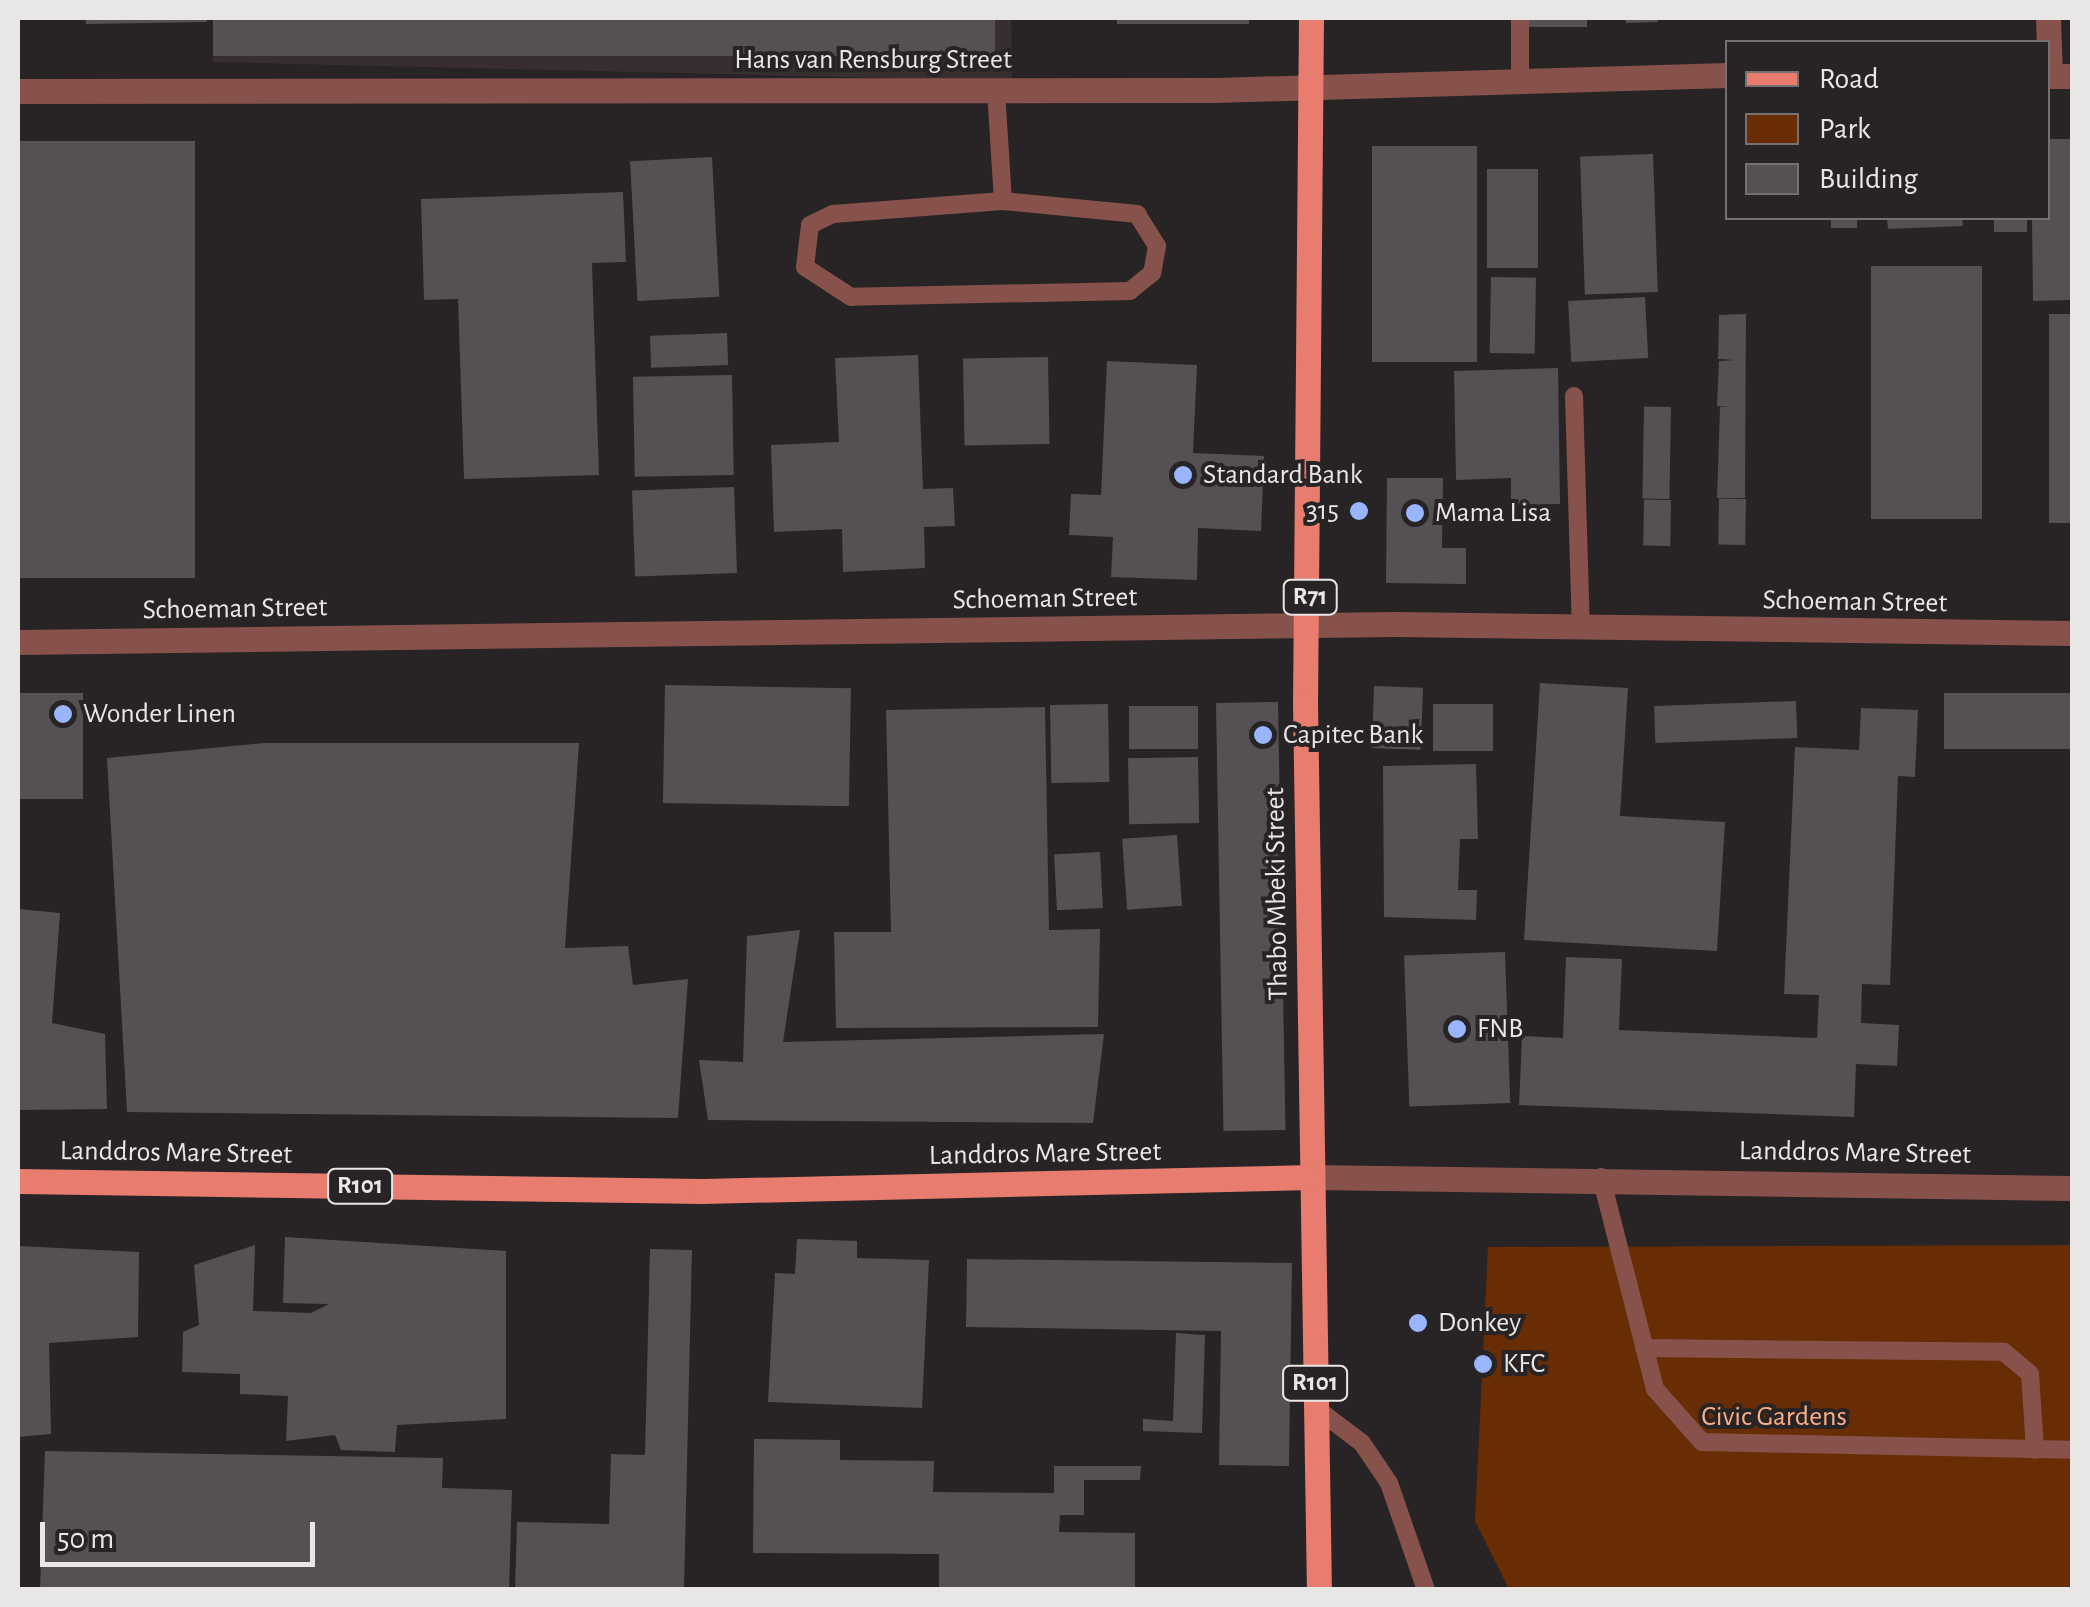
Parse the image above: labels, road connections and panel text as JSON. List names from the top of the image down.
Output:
{
  "streets": {
    "main road": [
      "R71",
      "Thabo Mbeki Street",
      "Landdros Mare Street",
      "R101"
    ],
    "street": ["Hans van Rensburg Street", "Schoeman Street"]
  },
  "crossings": [
    ["Hans van Rensburg Street", "Thabo Mbeki Street"],
    ["Schoeman Street", "Thabo Mbeki Street"],
    ["Thabo Mbeki Street", "Landdros Mare Street"]
  ],
  "parks": ["Civic Gardens"],
  "places": [
    "Standard Bank",
    "315",
    "Mama Lisa",
    "Wonder Linen",
    "Capitec Bank",
    "FNB",
    "Donkey",
    "KFC"
  ],
  "legend": ["Road", "Park", "Building"],
  "scale_bar": "50 m"
}
